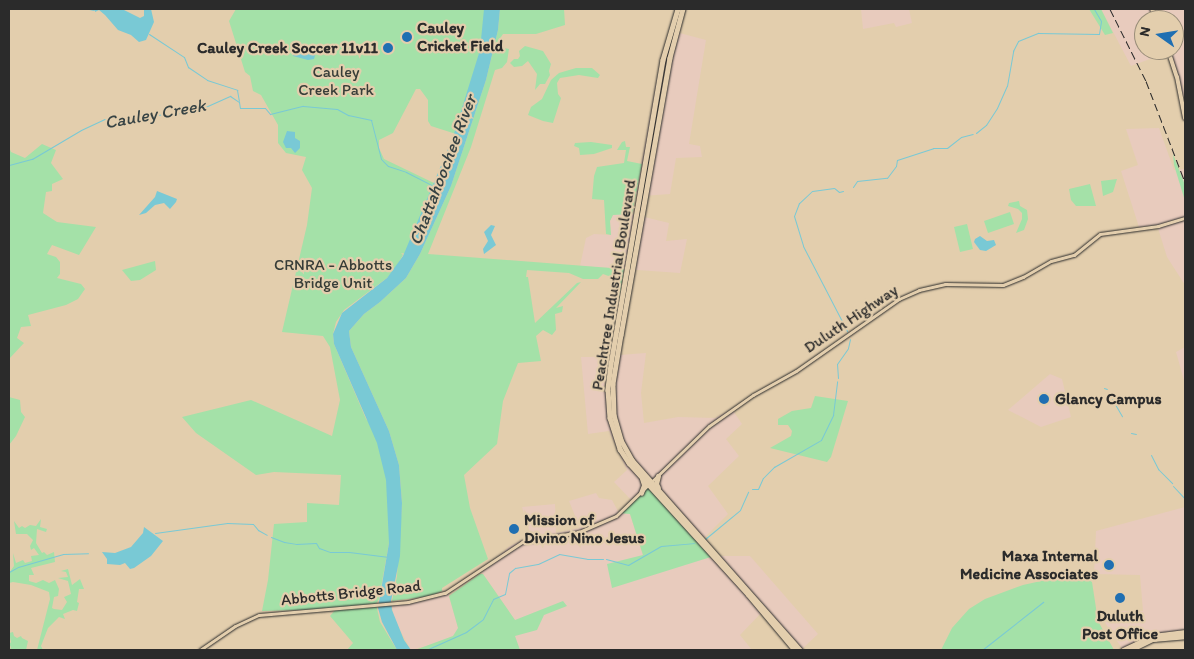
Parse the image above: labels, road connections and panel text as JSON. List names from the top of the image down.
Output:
{
  "streets": {
    "highway": ["Peachtree Industrial Boulevard"],
    "main road": ["Duluth Highway", "Abbotts Bridge Road"]
  },
  "crossings": [
    ["Peachtree Industrial Boulevard", "Abbotts Bridge Road"],
    ["Duluth Highway", "Abbotts Bridge Road"]
  ],
  "water": ["Cauley Creek", "Chattahoochee River"],
  "parks": ["Cauley Creek Park", "CRNRA - Abbotts Bridge Unit"],
  "places": [
    "Cauley Cricket Field",
    "Cauley Creek Soccer 11v11",
    "Glancy Campus",
    "Mission of Divino Nino Jesus",
    "Maxa Internal Medicine Associates",
    "Duluth Post Office"
  ],
  "north": "left"
}
